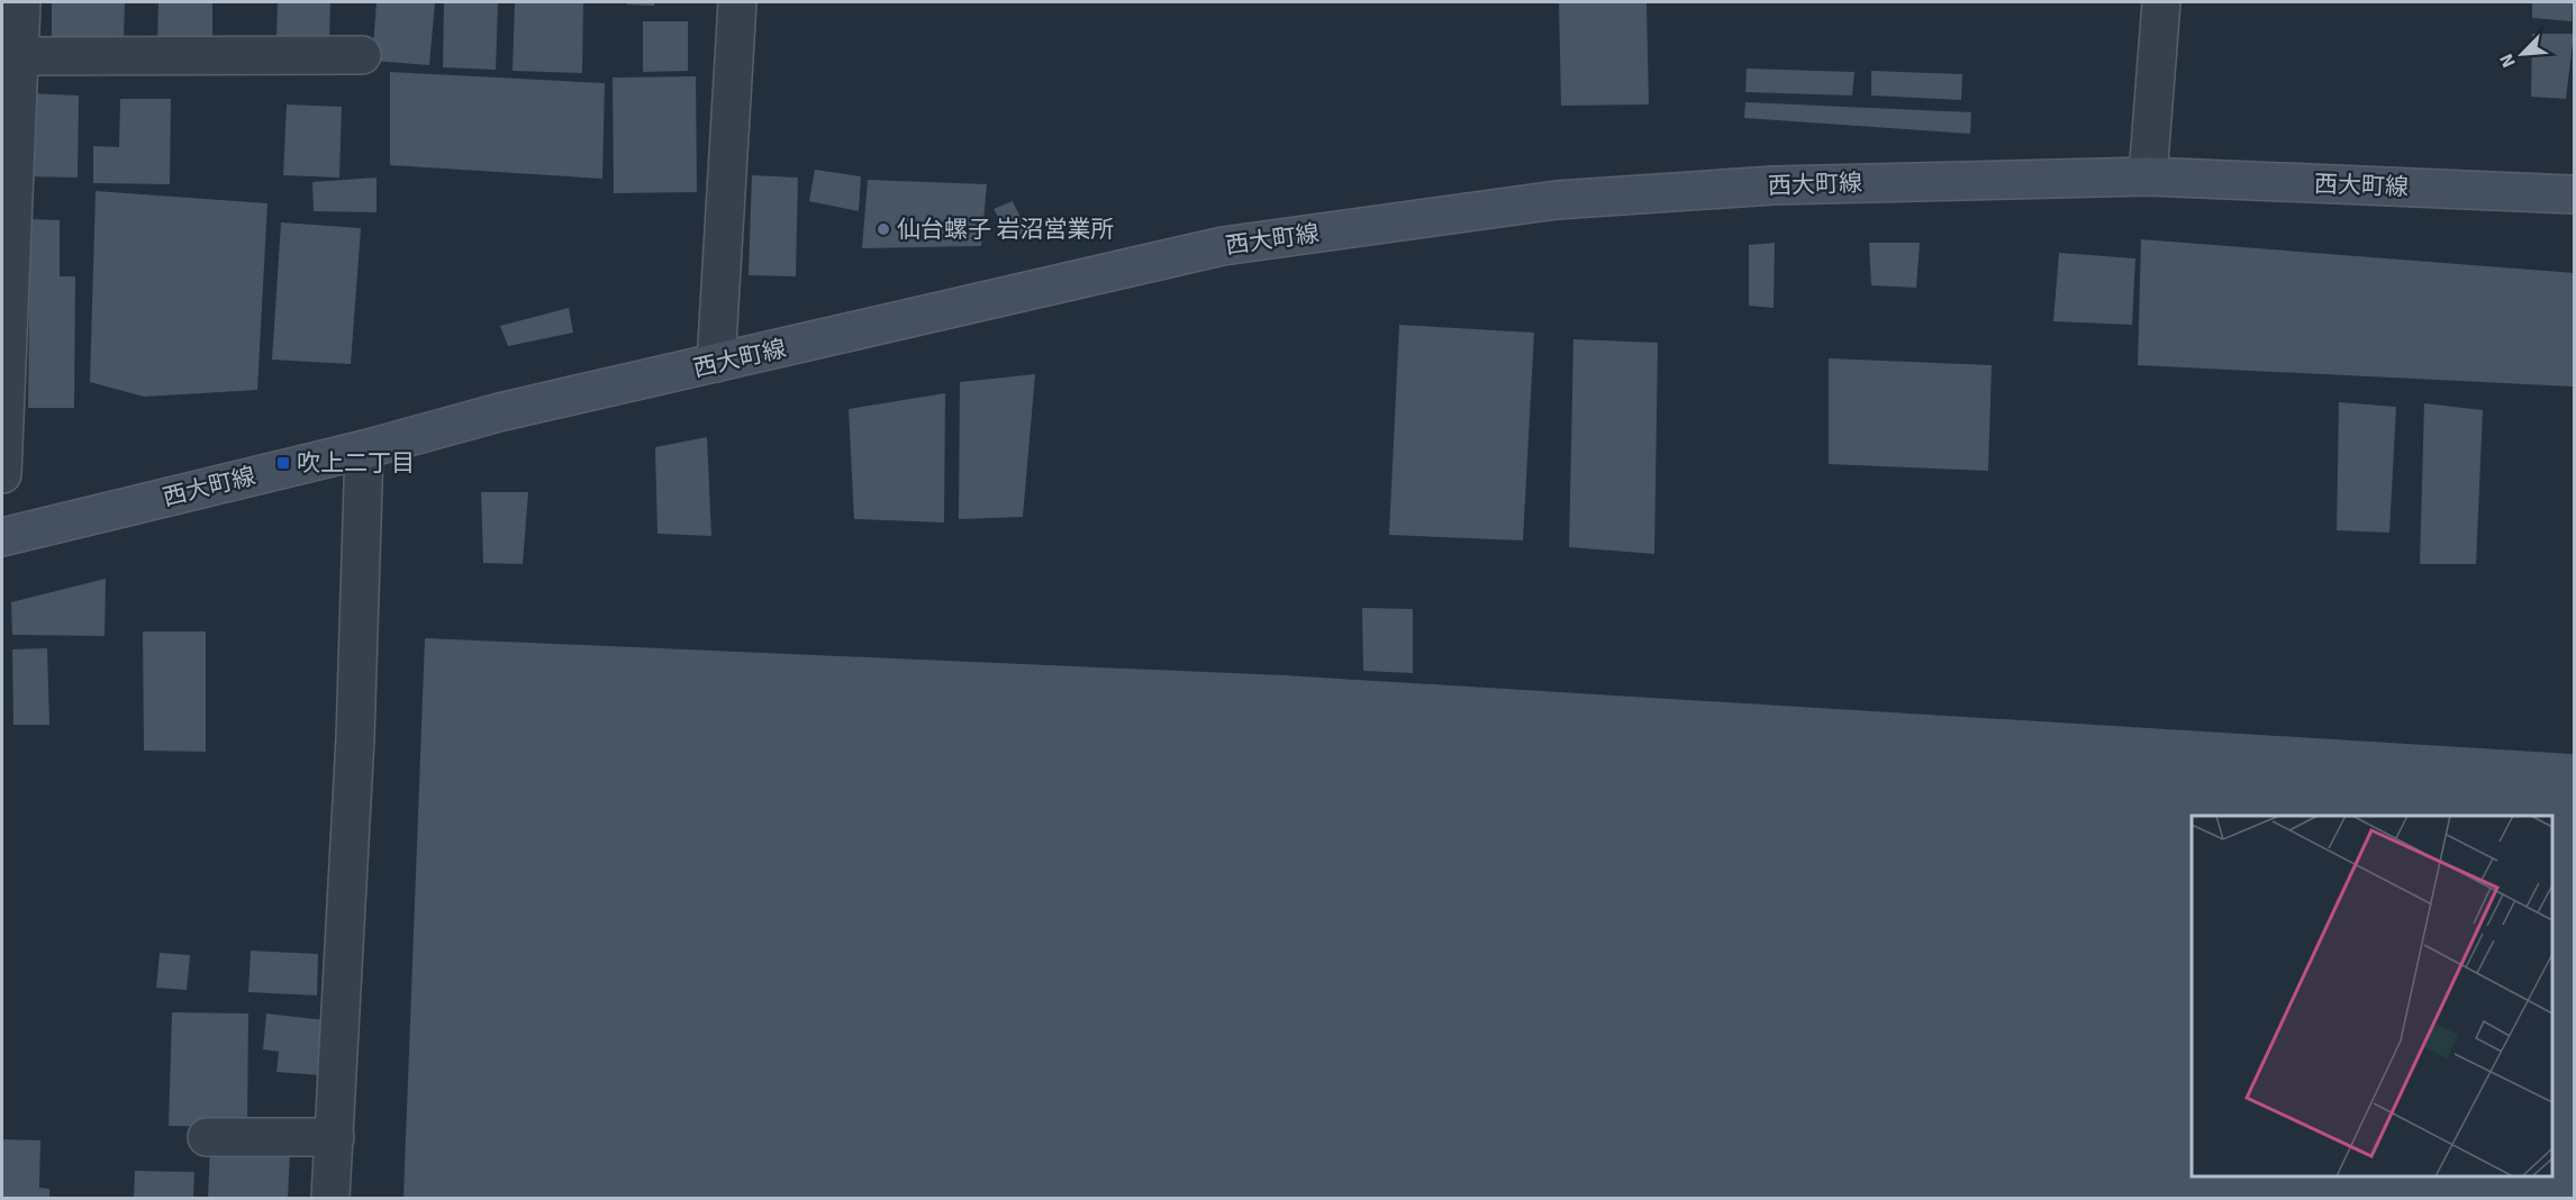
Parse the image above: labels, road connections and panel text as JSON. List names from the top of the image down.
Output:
{
  "streets": {
    "street": ["西大町線"]
  },
  "places": {
    "other": ["仙台螺子 岩沼営業所"],
    "transit": ["吹上二丁目"]
  },
  "north": "bottom left"
}
